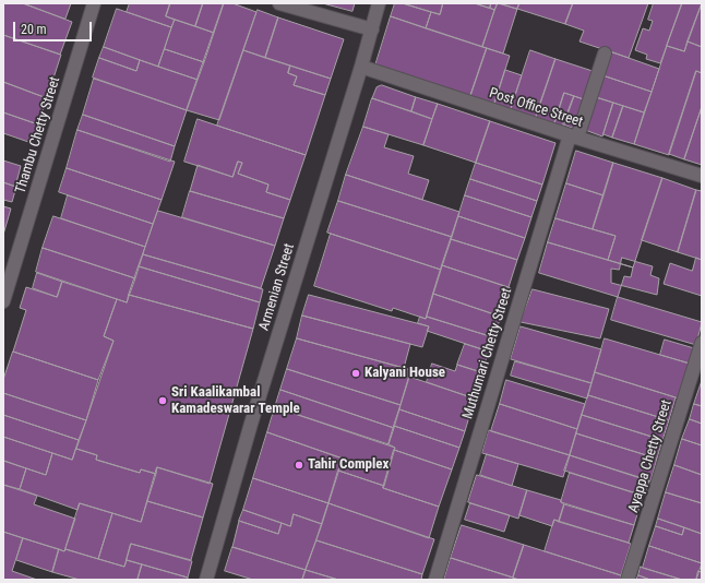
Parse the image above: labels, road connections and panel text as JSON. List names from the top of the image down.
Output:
{
  "streets": {
    "street": [
      "Post Office Street",
      "Thambu Chetty Street",
      "Armenian Street",
      "Muthumari Chetty Street",
      "Ayappa Chetty Street"
    ]
  },
  "crossings": [
    ["Post Office Street", "Armenian Street"],
    ["Post Office Street", "Muthumari Chetty Street"]
  ],
  "places": ["Kalyani House", "Sri Kaalikambal Kamadeswarar Temple", "Tahir Complex"],
  "scale_bar": "20 m"
}
